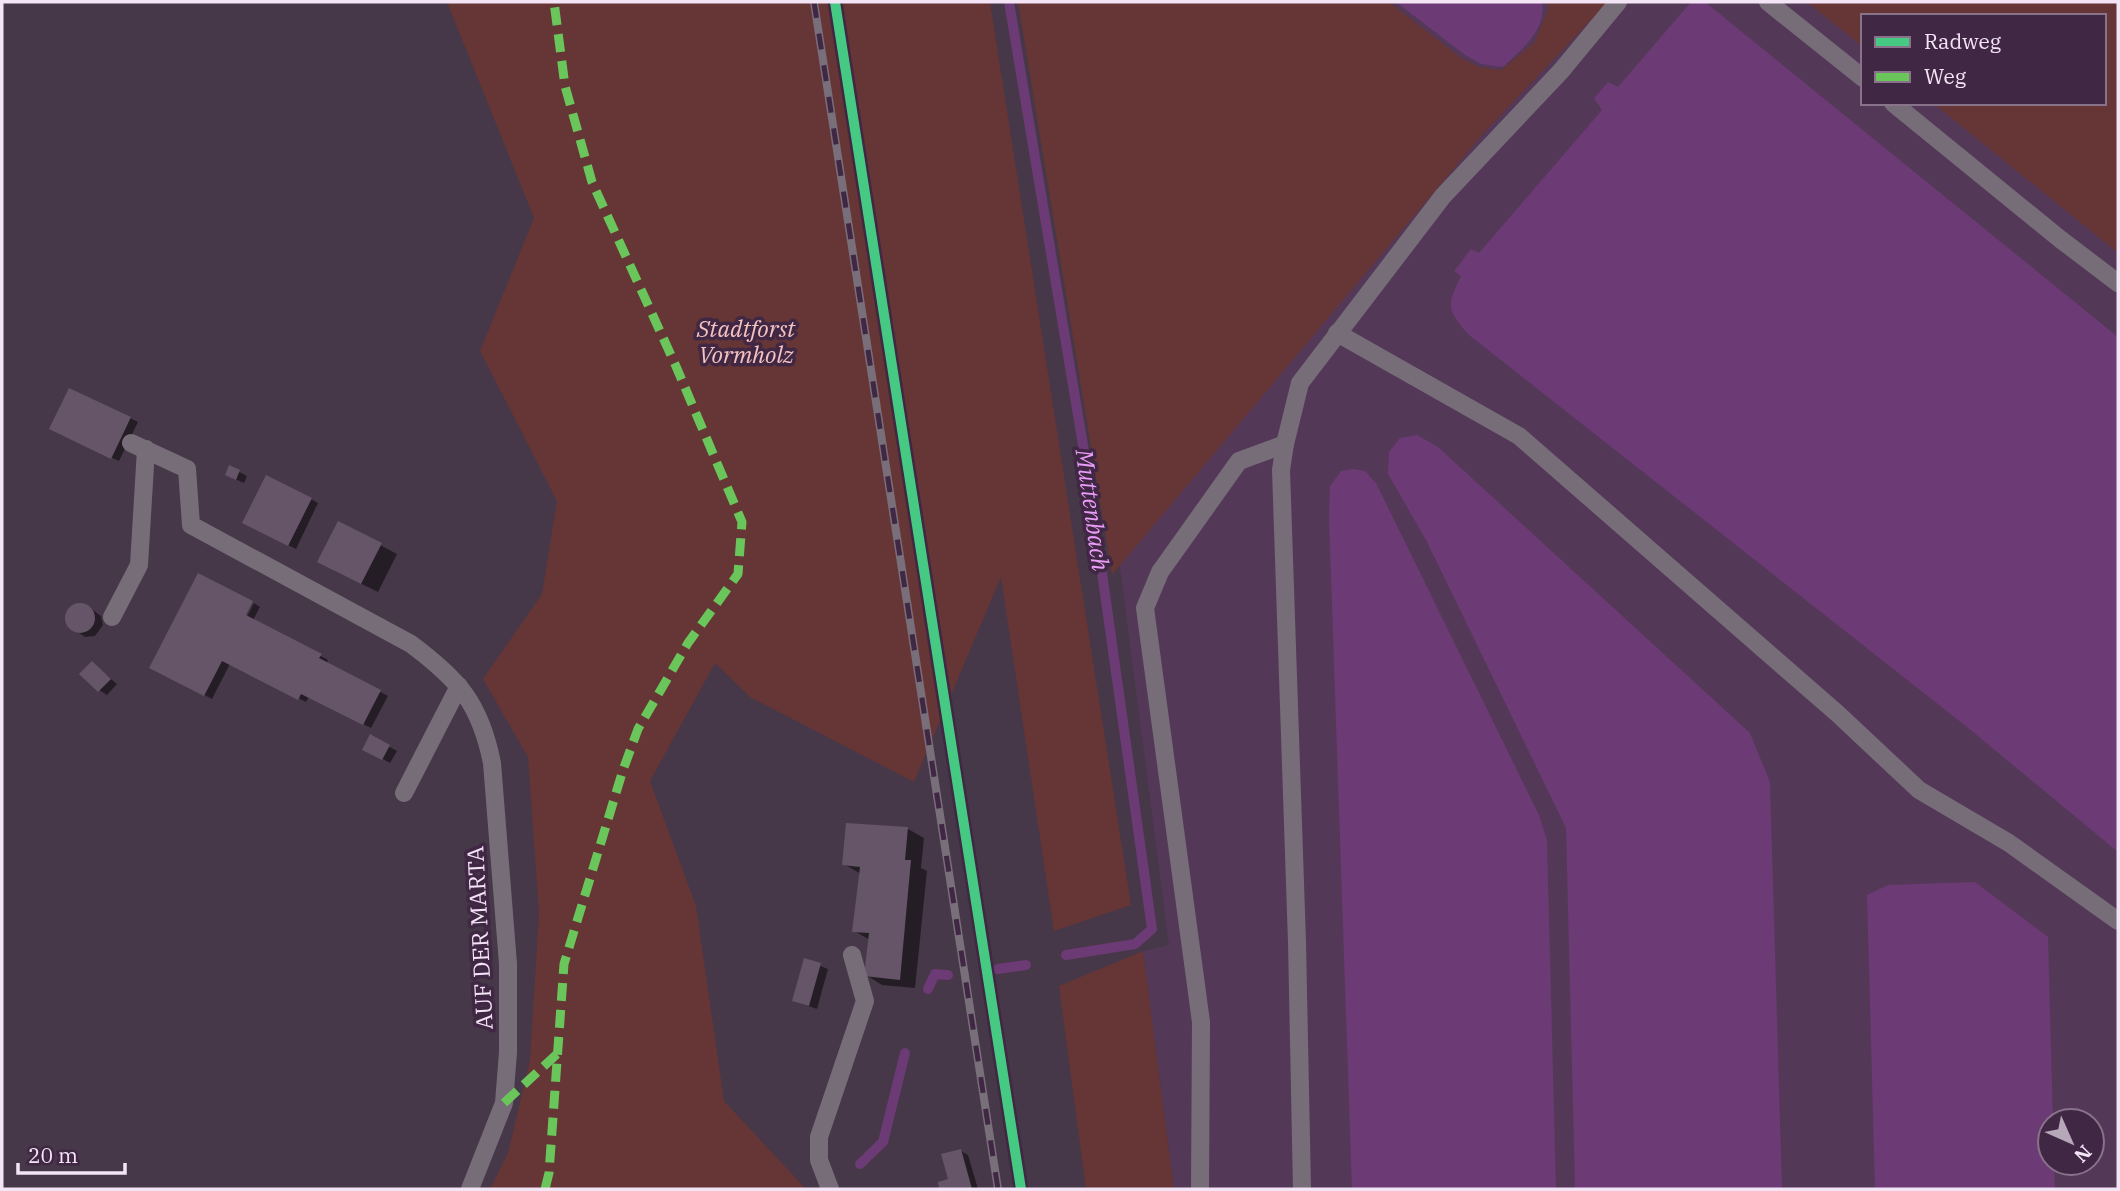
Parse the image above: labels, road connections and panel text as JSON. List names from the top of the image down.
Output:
{
  "streets": {
    "lane": ["AUF DER MARTA"]
  },
  "water": ["Muttenbach"],
  "parks": ["Stadtforst Vormholz"],
  "legend": ["Radweg", "Weg"],
  "scale_bar": "20 m",
  "north": "bottom right"
}
